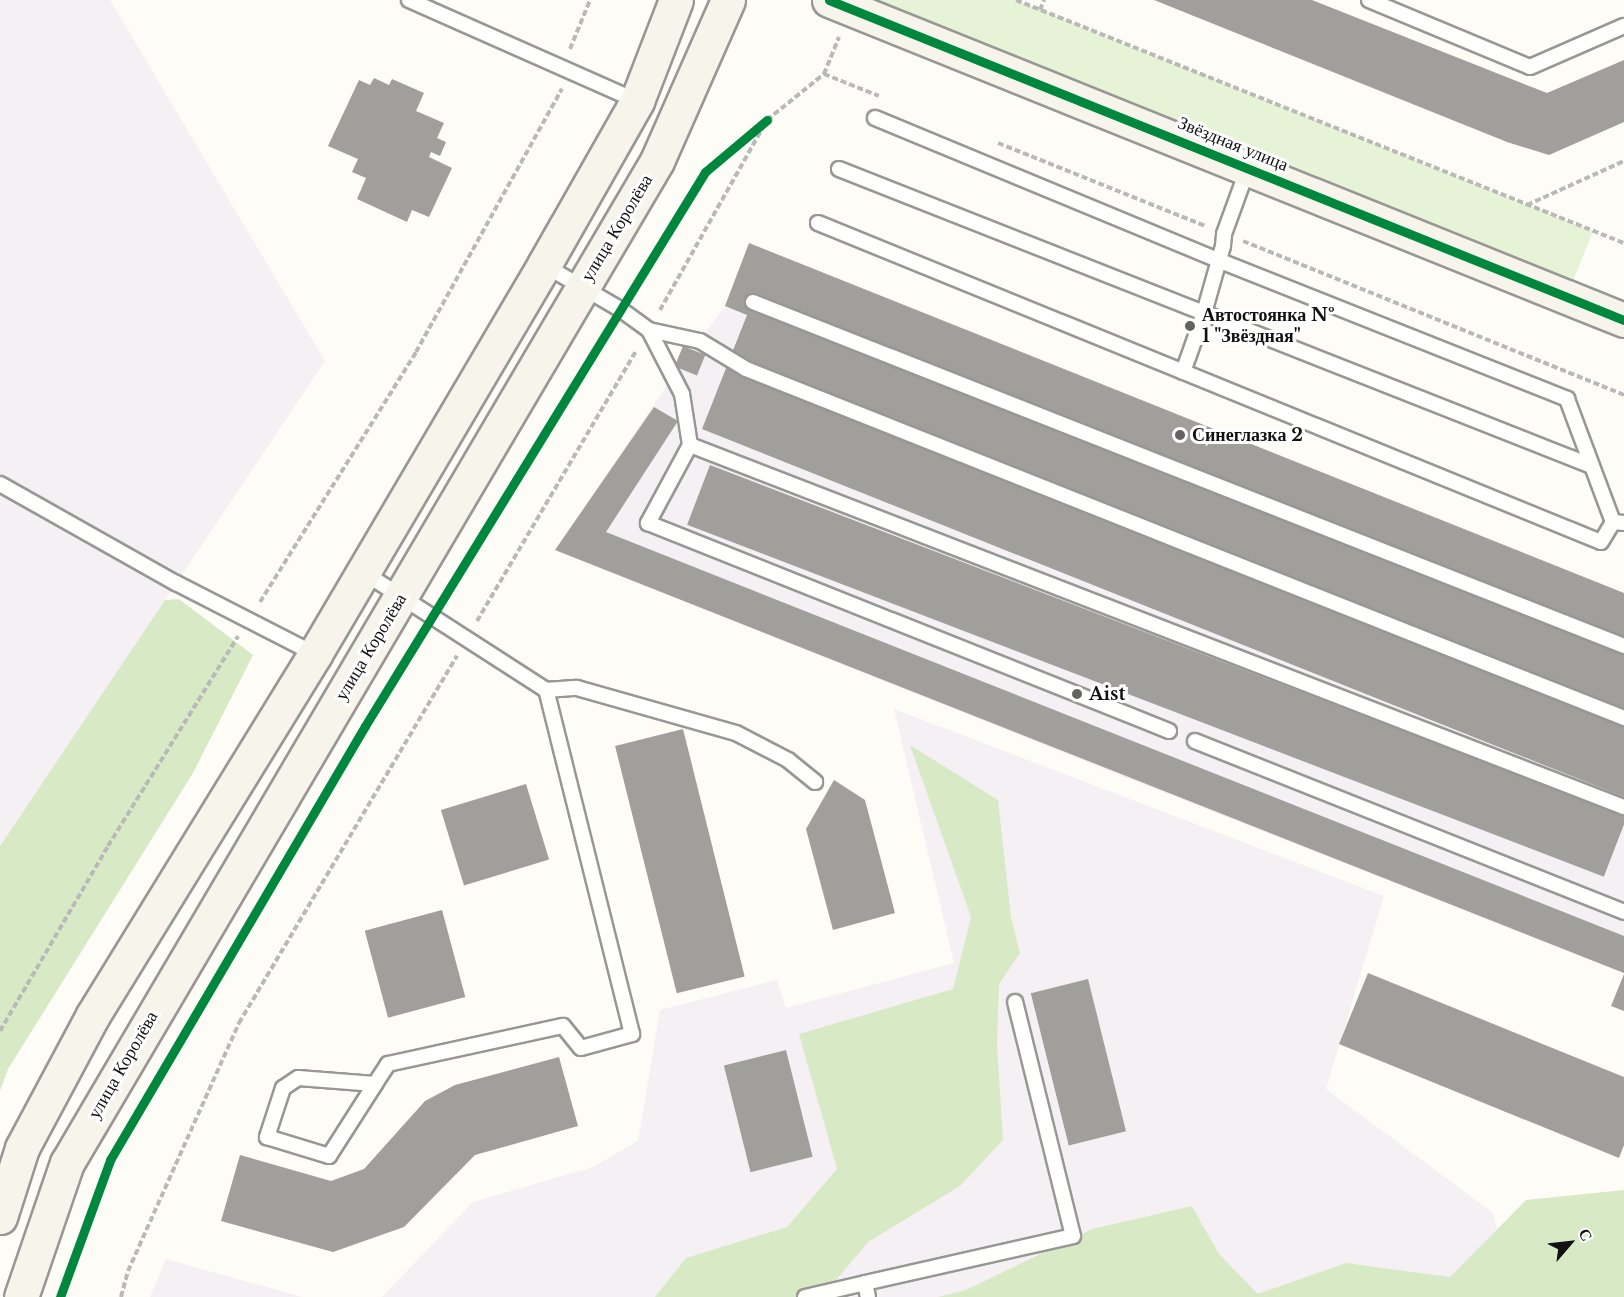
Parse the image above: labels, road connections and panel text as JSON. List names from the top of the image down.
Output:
{
  "streets": {
    "main road": ["Звёздная улица", "улица Королёва"]
  },
  "places": ["Автостоянка № 1 \"Звёздная\"", "Синеглазка 2", "Aist"],
  "north": "top right"
}
